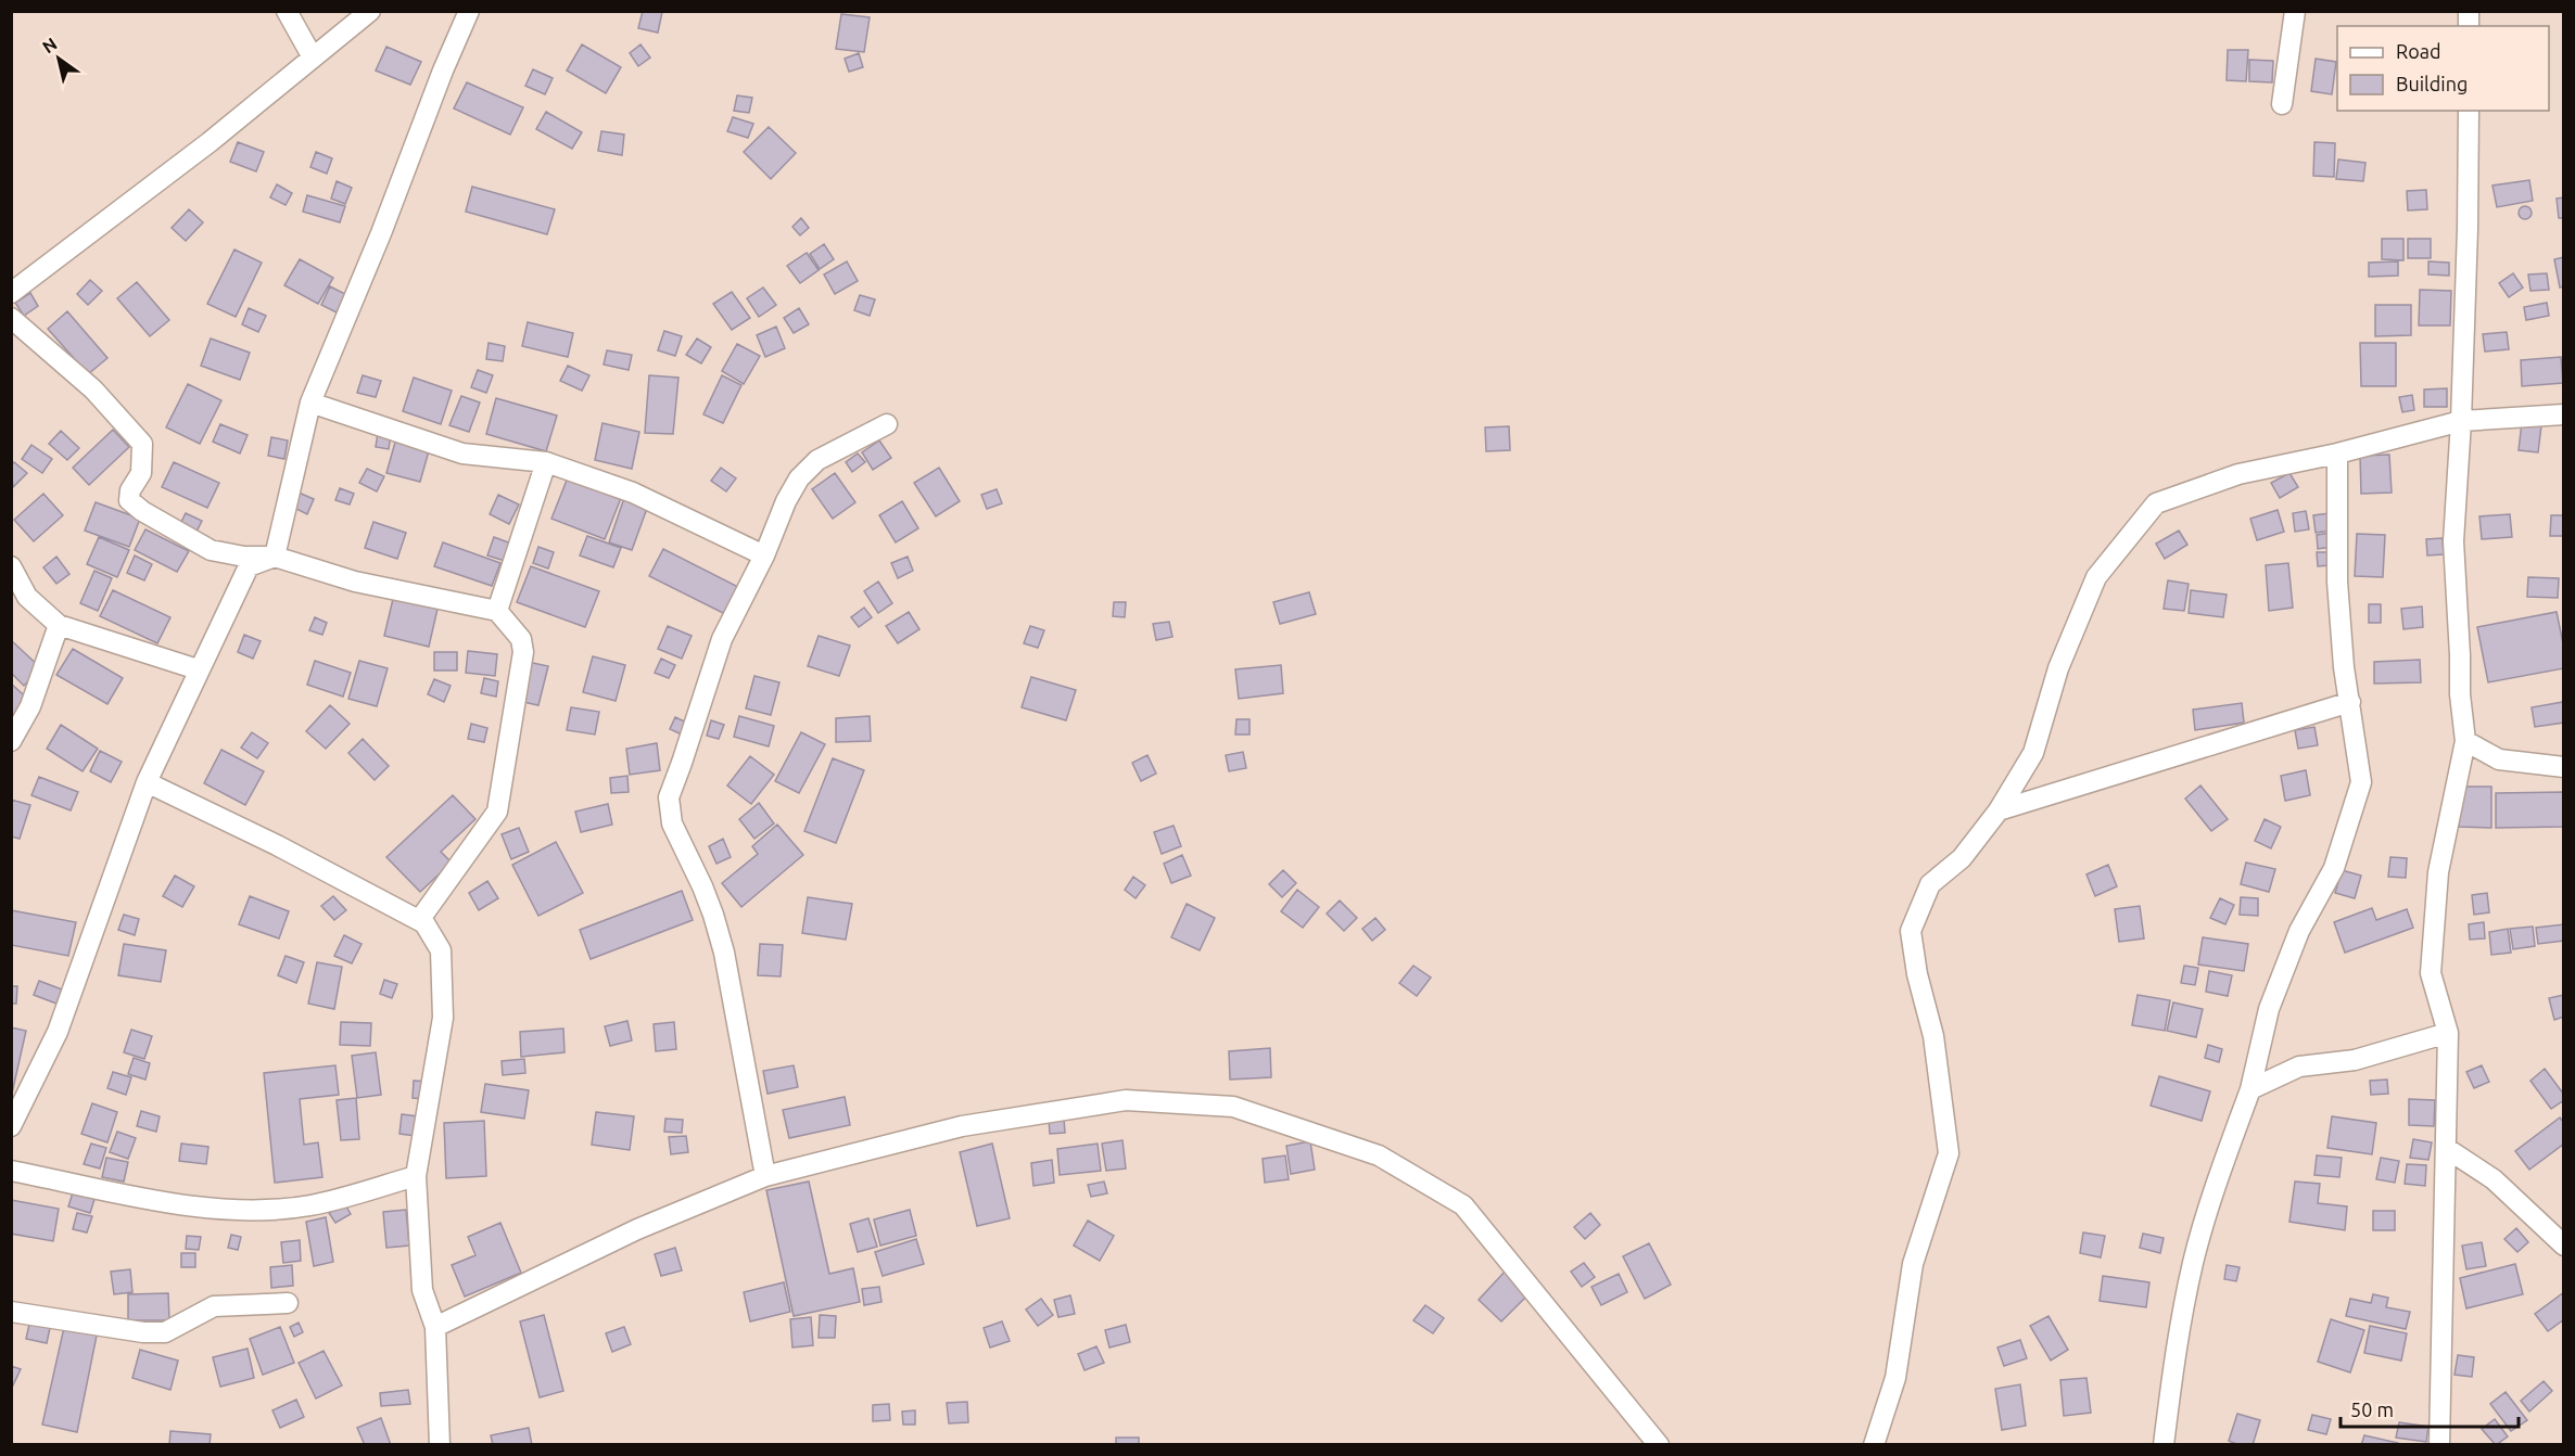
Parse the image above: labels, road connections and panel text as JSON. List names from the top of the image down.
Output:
{
  "legend": ["Road", "Building"],
  "scale_bar": "50 m",
  "north": "top left"
}
